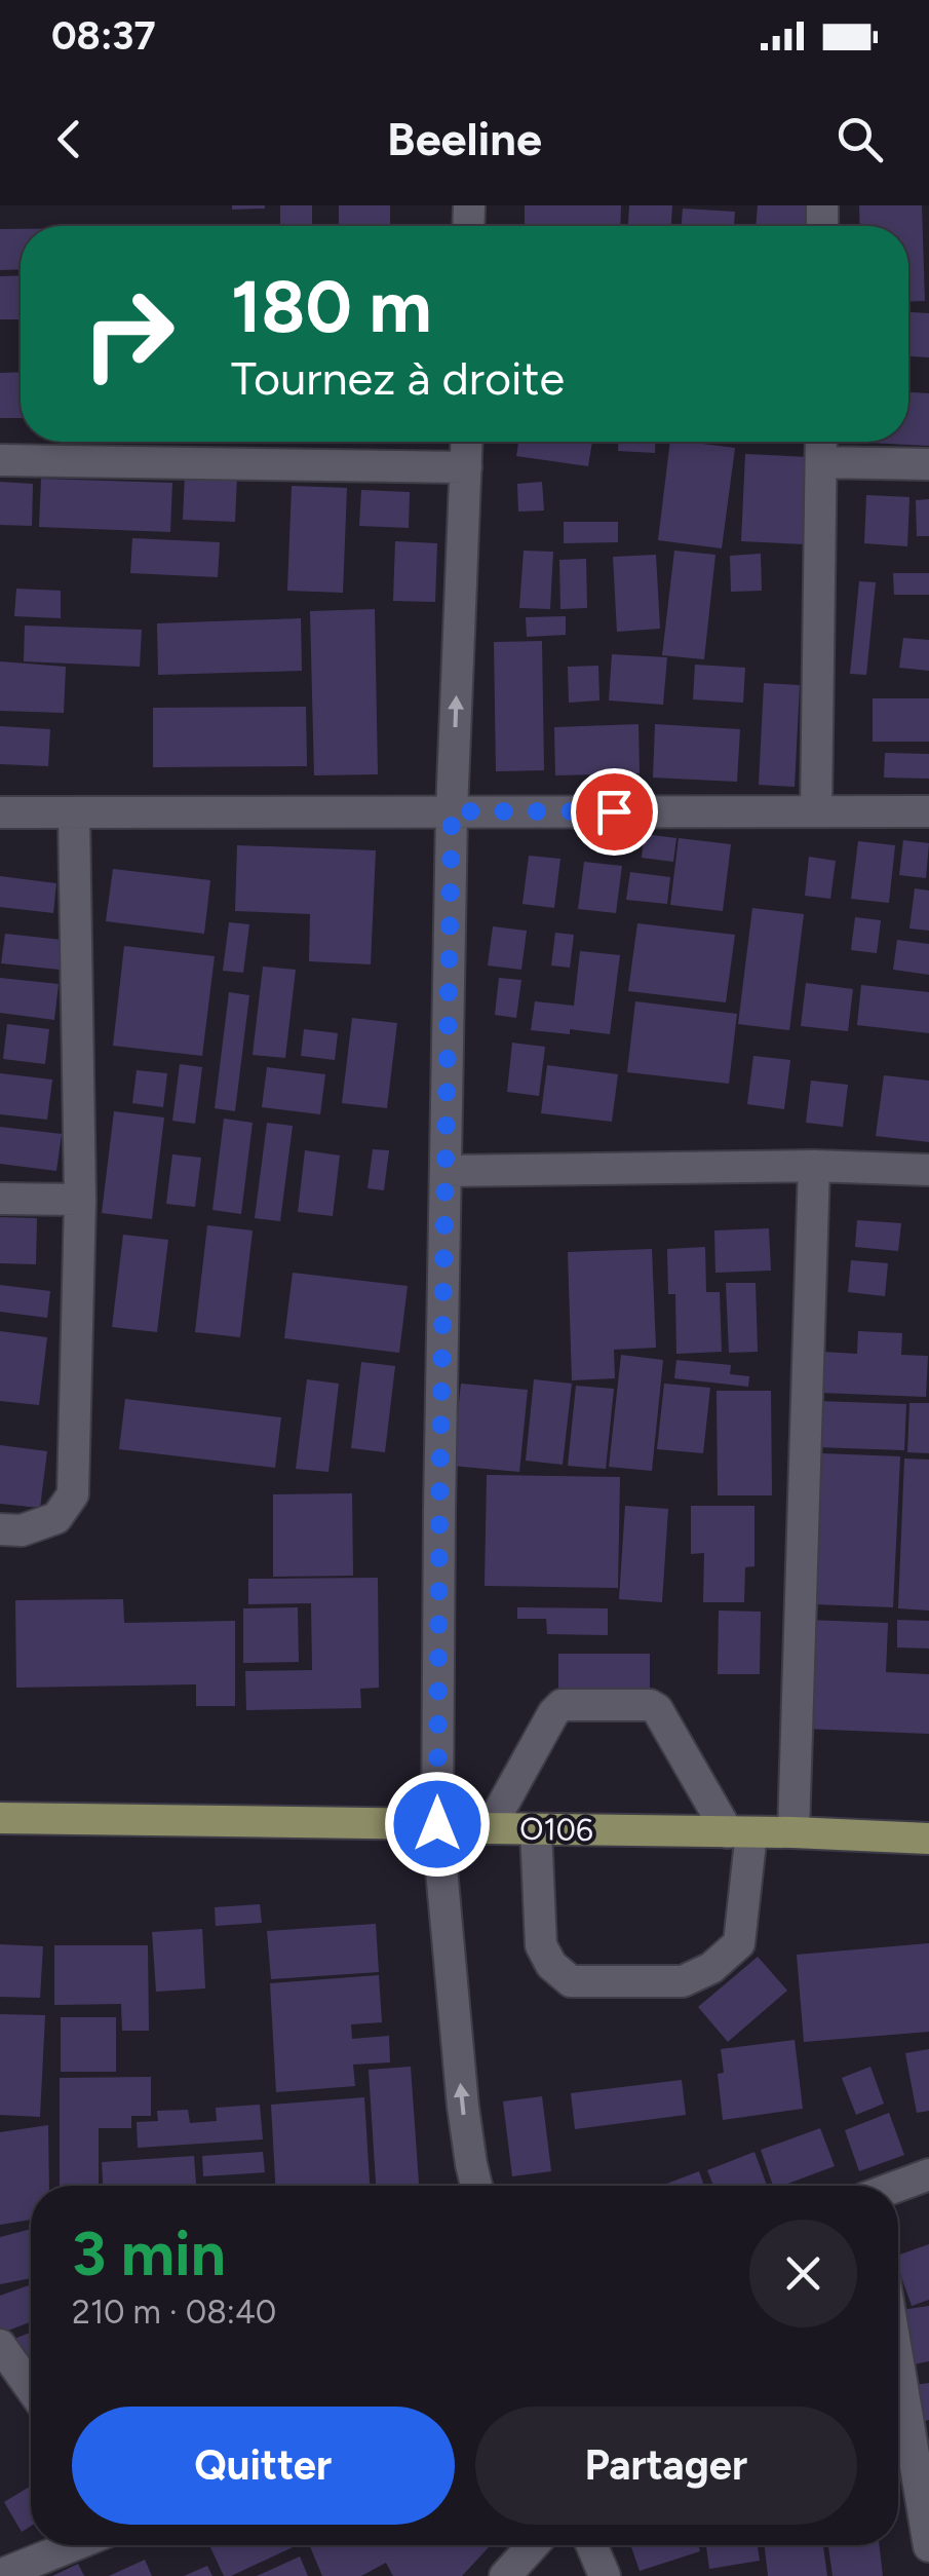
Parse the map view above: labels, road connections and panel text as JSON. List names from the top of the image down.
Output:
{
  "streets": {
    "main road": ["O106"]
  },
  "page": {
    "status": "08:37",
    "header": "Beeline",
    "turn": ["180 m", "Tournez à droite"],
    "heading": ["3 min", "210 m · 08:40"],
    "buttons": ["Quitter", "Partager"]
  }
}
